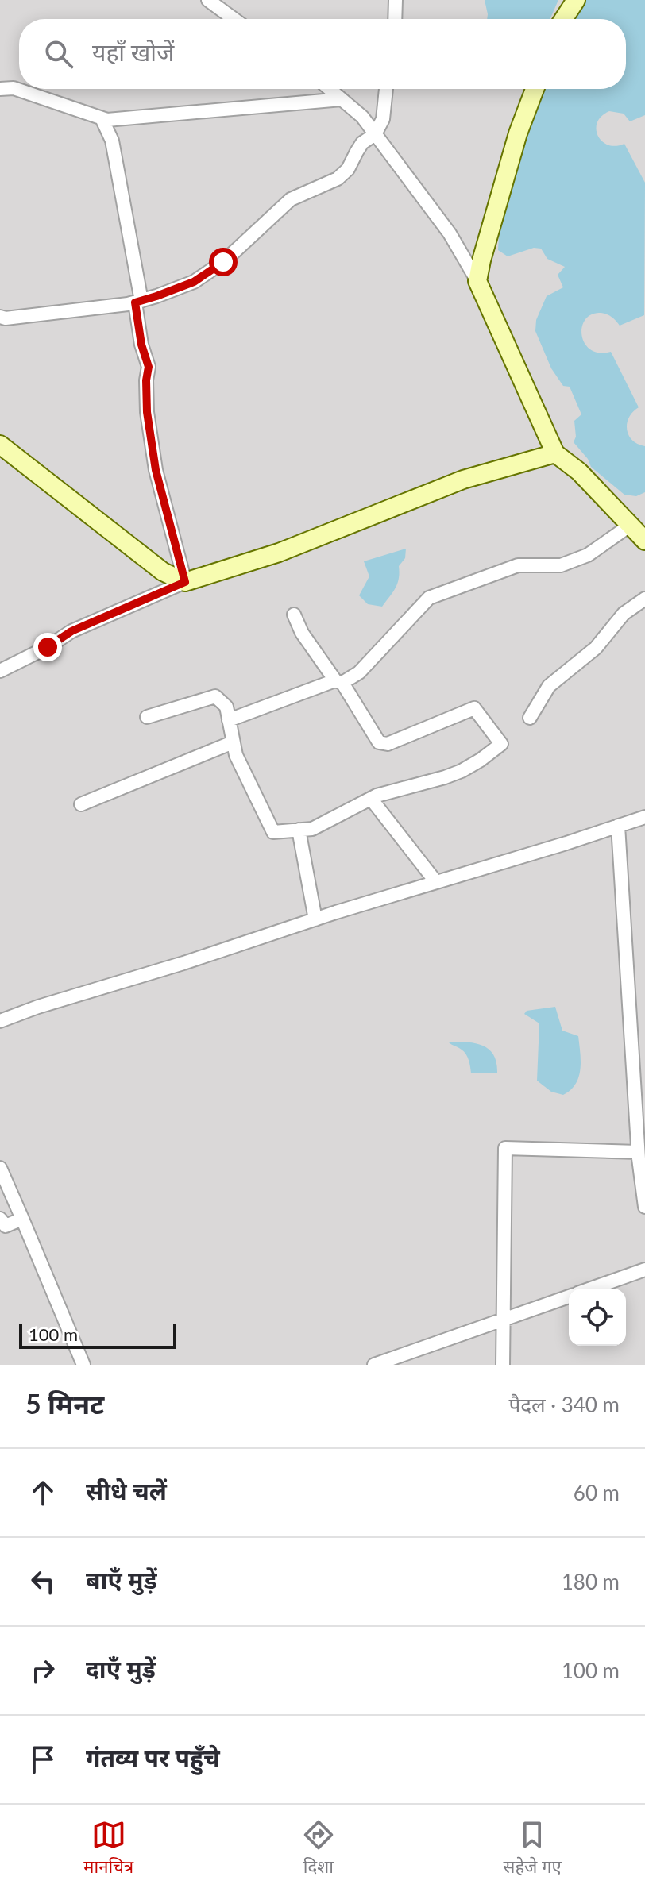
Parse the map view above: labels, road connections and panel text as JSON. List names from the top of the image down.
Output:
{
  "scale_bar": "100 m",
  "page": {
    "search": "यहाँ खोजें",
    "scale": "100 m",
    "heading": ["5 मिनट", "पैदल · 340 m"],
    "list": [
      ["सीधे चलें", "60 m"],
      ["बाएँ मुड़ें", "180 m"],
      ["दाएँ मुड़ें", "100 m"],
      "गंतव्य पर पहुँचे"
    ],
    "nav": ["मानचित्र", "दिशा", "सहेजे गए"]
  }
}
